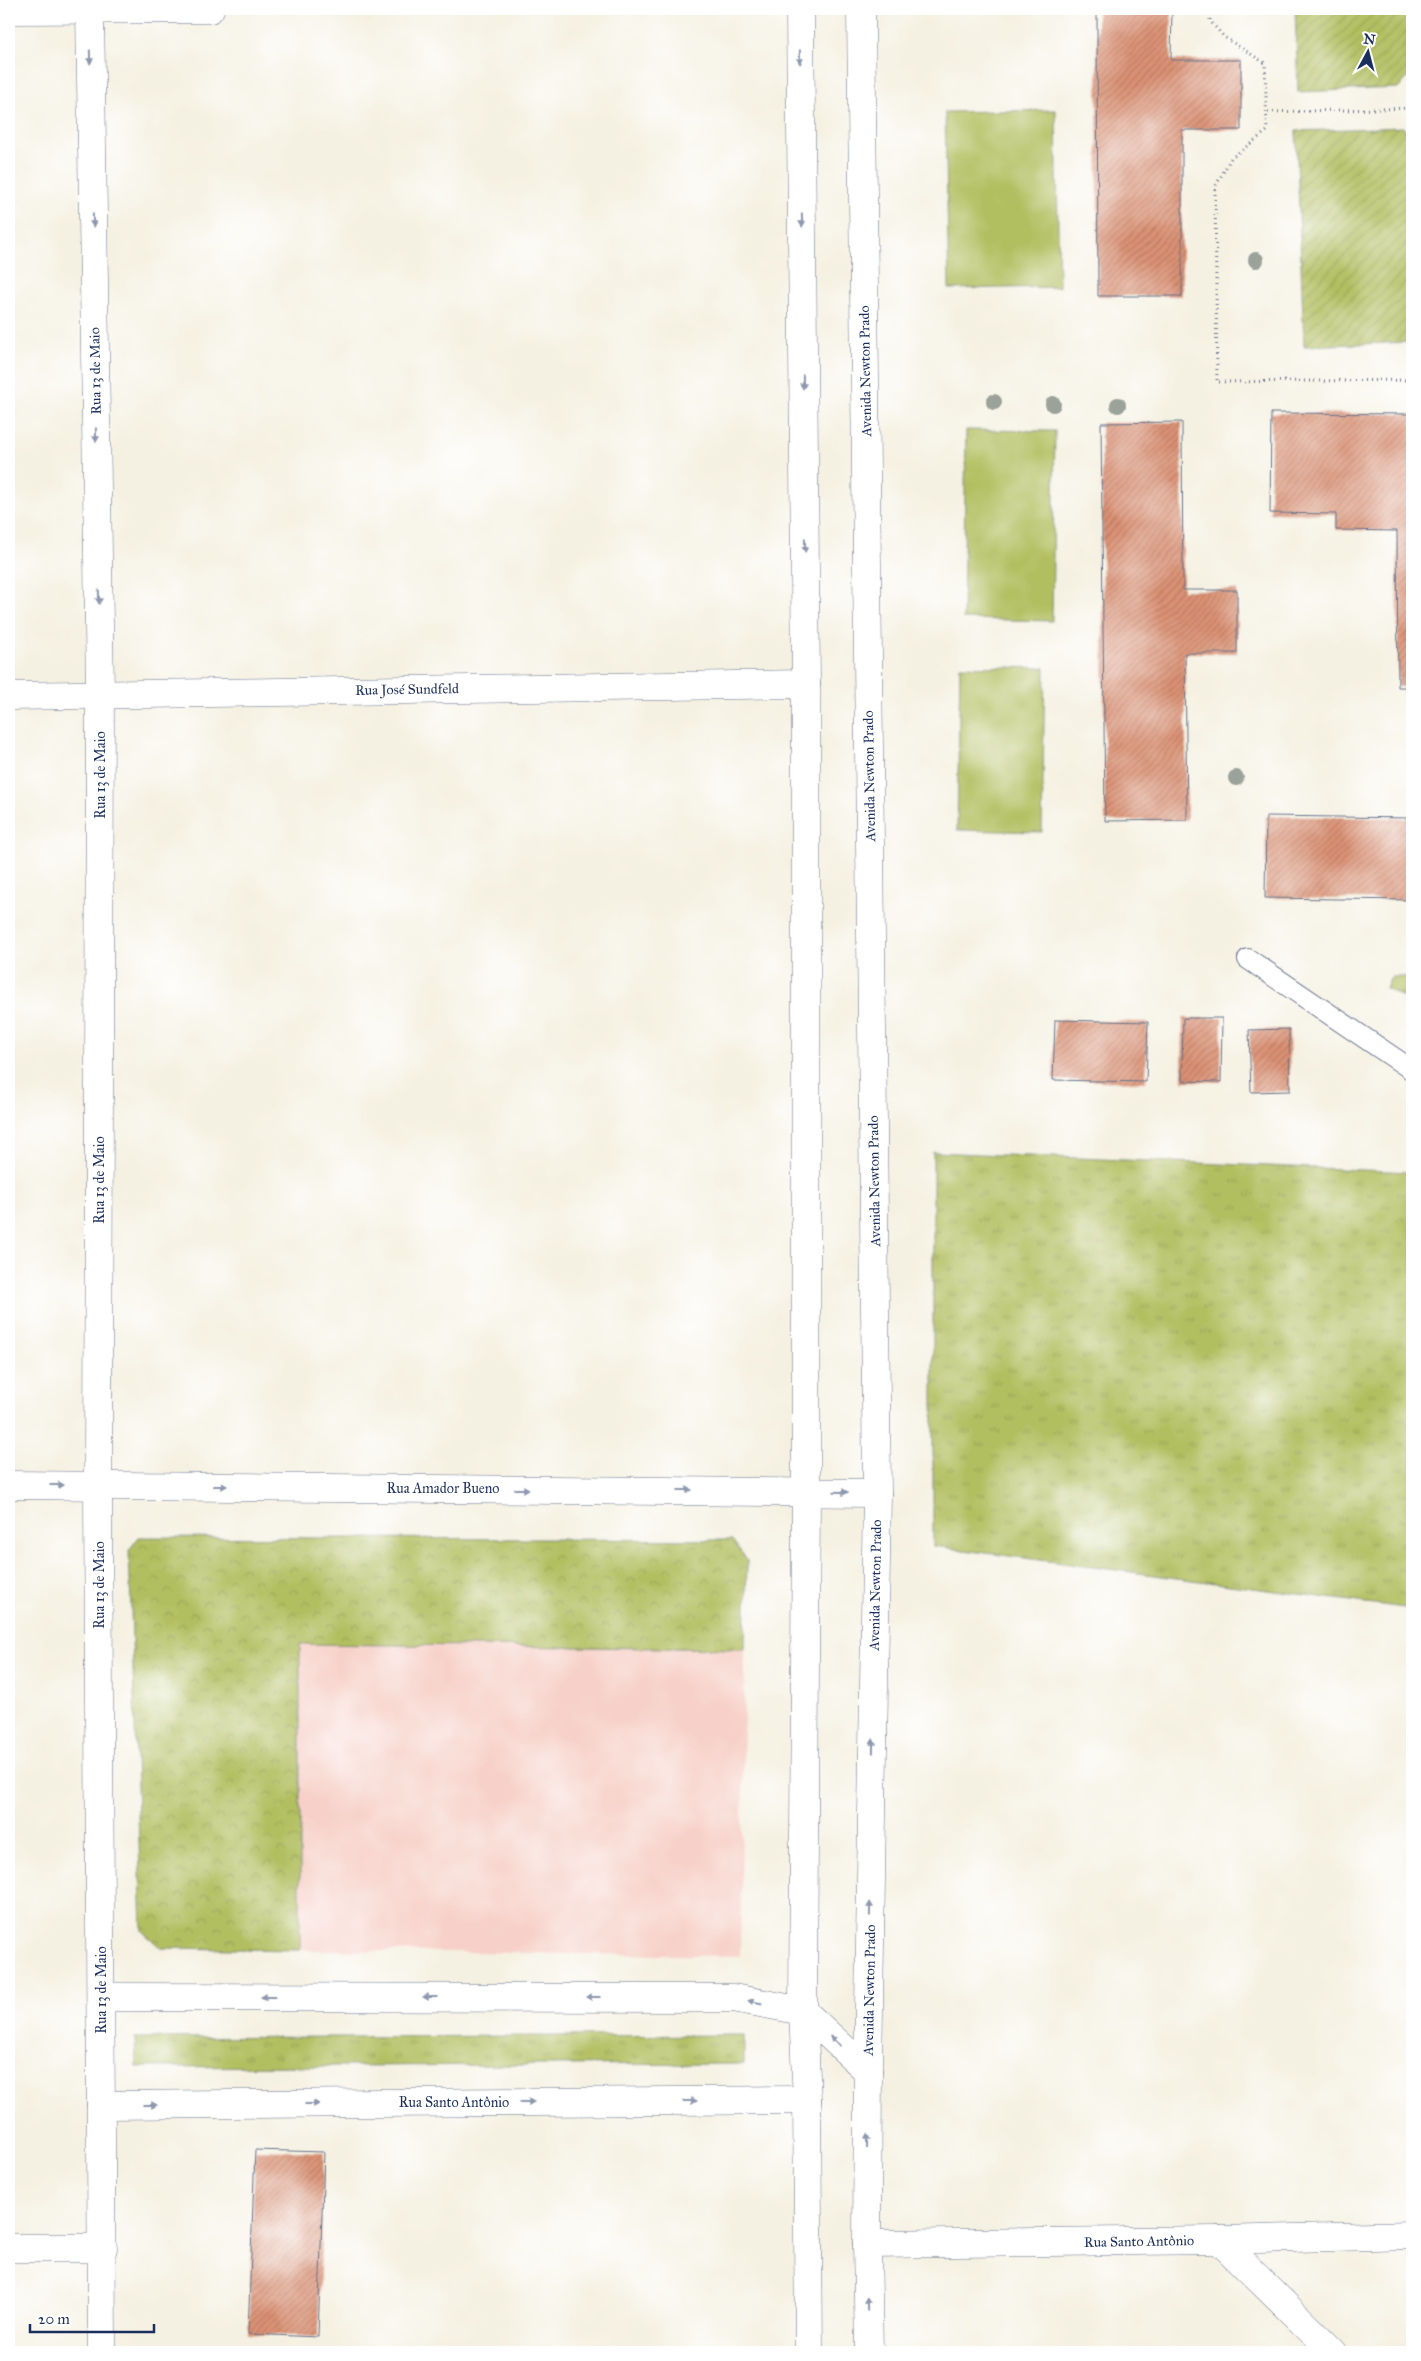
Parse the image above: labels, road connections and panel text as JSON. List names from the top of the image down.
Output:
{
  "streets": {
    "street": [
      "Rua 13 de Maio",
      "Avenida Newton Prado",
      "Rua José Sundfeld",
      "Rua Amador Bueno",
      "Rua Santo Antônio"
    ]
  },
  "crossings": [
    ["Rua 13 de Maio", "Rua José Sundfeld"],
    ["Rua 13 de Maio", "Rua Amador Bueno"],
    ["Rua 13 de Maio", "Rua Santo Antônio"],
    ["Avenida Newton Prado", "Rua Amador Bueno"],
    ["Avenida Newton Prado", "Rua Santo Antônio"]
  ],
  "one_way": ["Rua Amador Bueno"],
  "scale_bar": "20 m",
  "north": "top"
}
